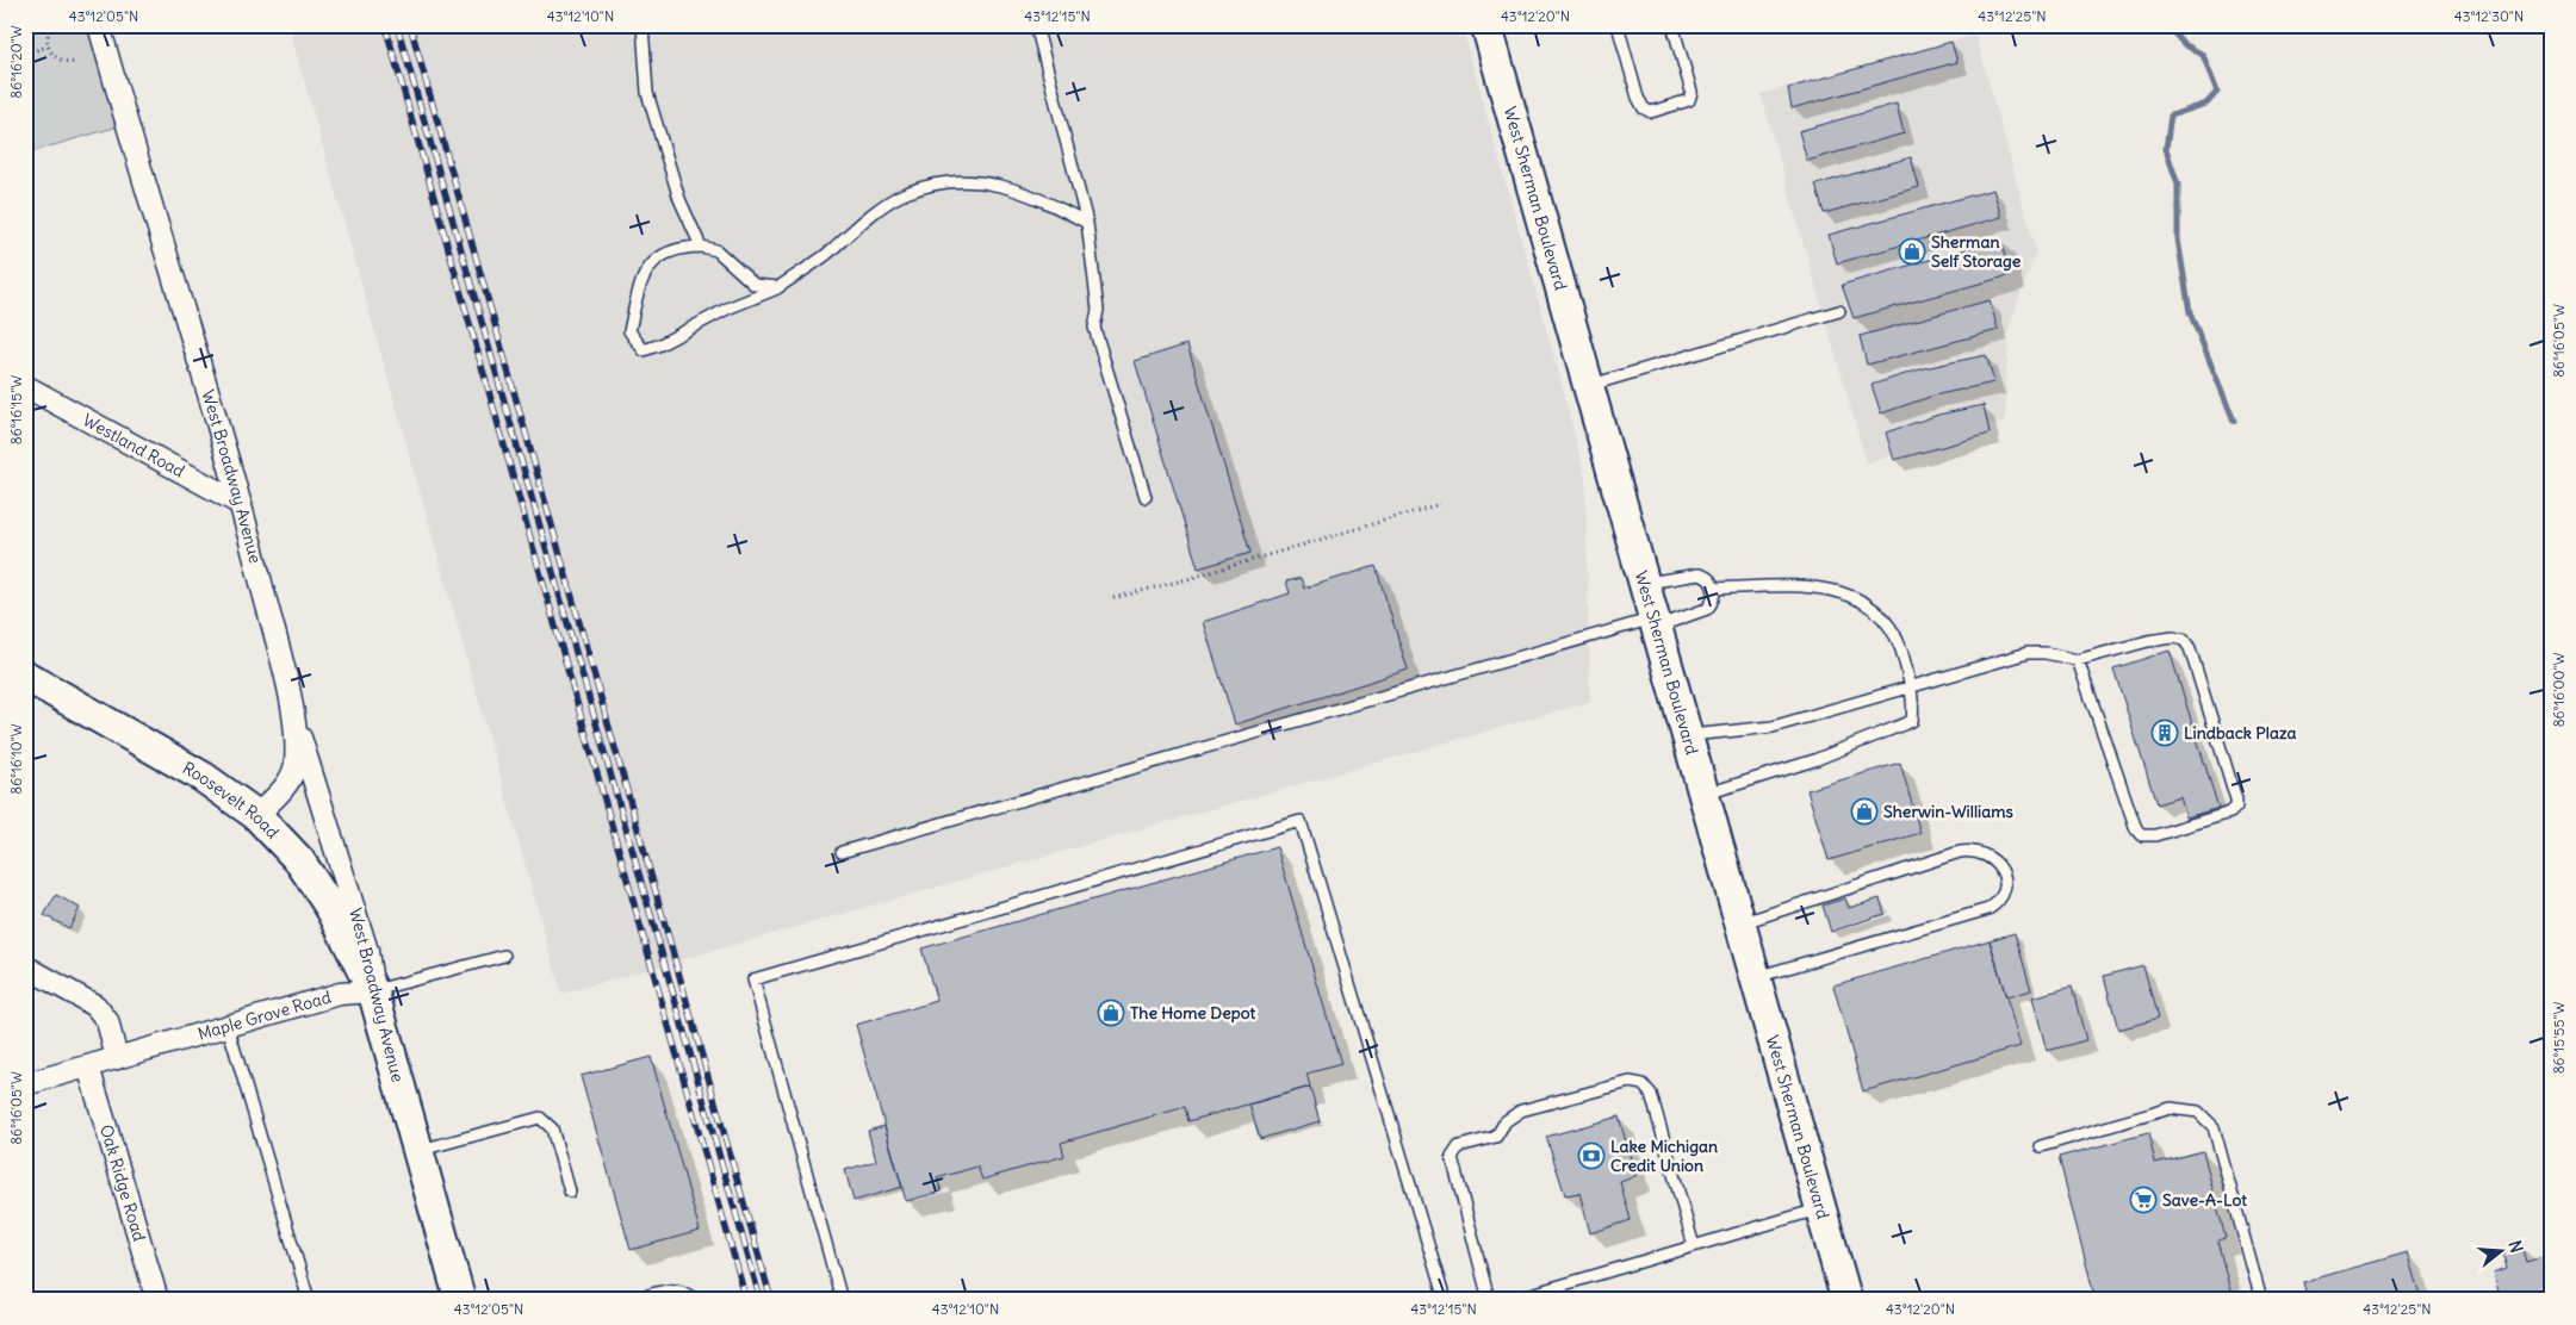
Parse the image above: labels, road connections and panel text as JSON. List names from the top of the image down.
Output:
{
  "streets": {
    "main road": ["West Sherman Boulevard", "West Broadway Avenue", "Roosevelt Road"],
    "street": ["Westland Road", "Maple Grove Road", "Oak Ridge Road"]
  },
  "crossings": [
    ["Westland Road", "West Broadway Avenue"],
    ["West Broadway Avenue", "Roosevelt Road"],
    ["West Broadway Avenue", "Maple Grove Road"],
    ["Roosevelt Road", "Maple Grove Road"],
    ["Maple Grove Road", "Oak Ridge Road"]
  ],
  "places": {
    "shop": ["Sherman Self Storage", "Sherwin-Williams", "The Home Depot"],
    "building": ["Lindback Plaza"],
    "bank": ["Lake Michigan Credit Union"],
    "supermarket": ["Save-A-Lot"]
  },
  "north": "right",
  "coordinates": [
    "43°12'05\"N",
    "43°12'10\"N",
    "43°12'15\"N",
    "43°12'20\"N",
    "43°12'25\"N",
    "43°12'30\"N",
    "86°16'20\"W",
    "86°16'05\"W",
    "86°16'15\"W",
    "86°16'00\"W",
    "86°16'10\"W",
    "86°15'55\"W"
  ]
}
